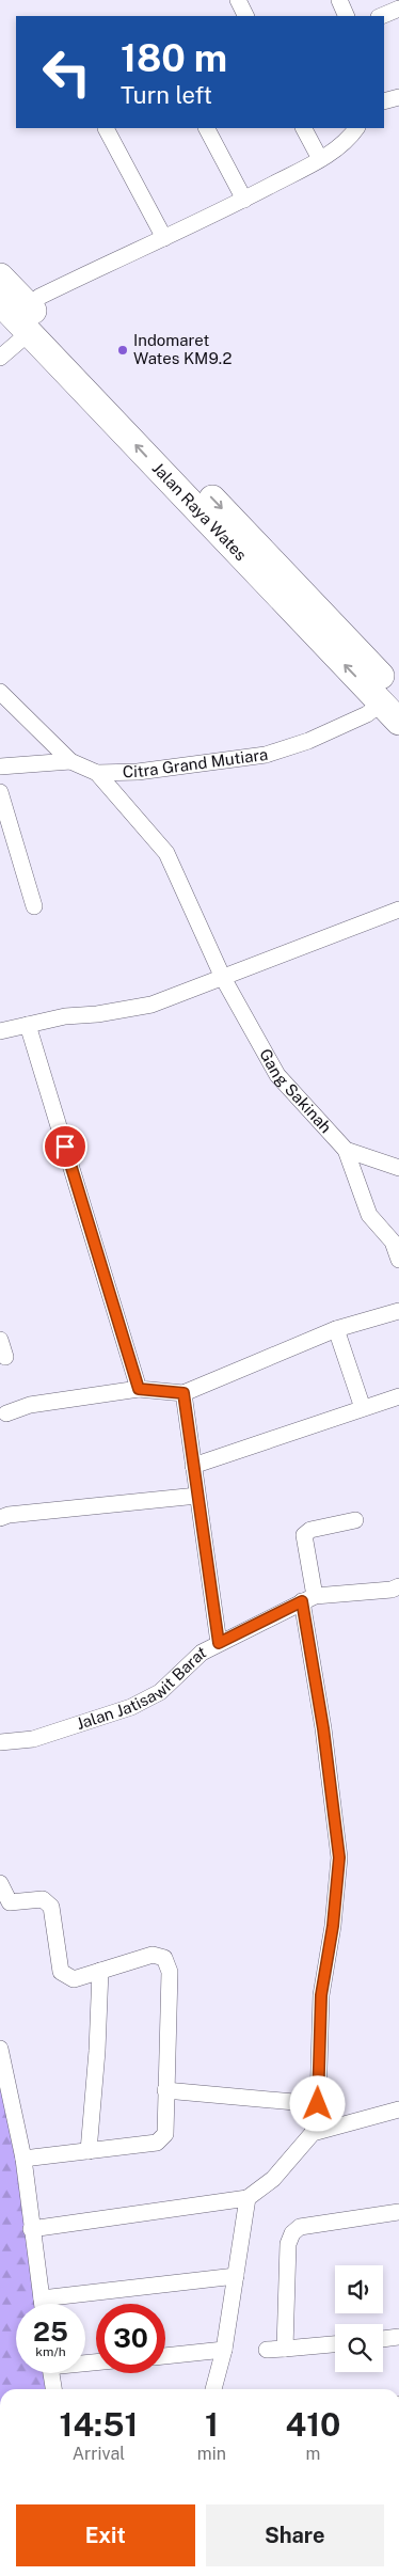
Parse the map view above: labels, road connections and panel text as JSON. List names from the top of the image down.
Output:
{
  "streets": {
    "highway": ["Jalan Raya Wates"],
    "street": ["Citra Grand Mutiara", "Gang Sakinah", "Jalan Jatisawit Barat"]
  },
  "crossings": [
    ["Jalan Raya Wates", "Citra Grand Mutiara"],
    ["Citra Grand Mutiara", "Gang Sakinah"]
  ],
  "places": ["Indomaret Wates KM9.2"],
  "page": {
    "turn": ["180 m", "Turn left"],
    "speed": "25 km/h",
    "limit": "30",
    "eta": [
      "14:51",
      "Arrival",
      "1",
      "min",
      "410",
      "m"
    ],
    "buttons": ["Exit", "Share"]
  }
}
